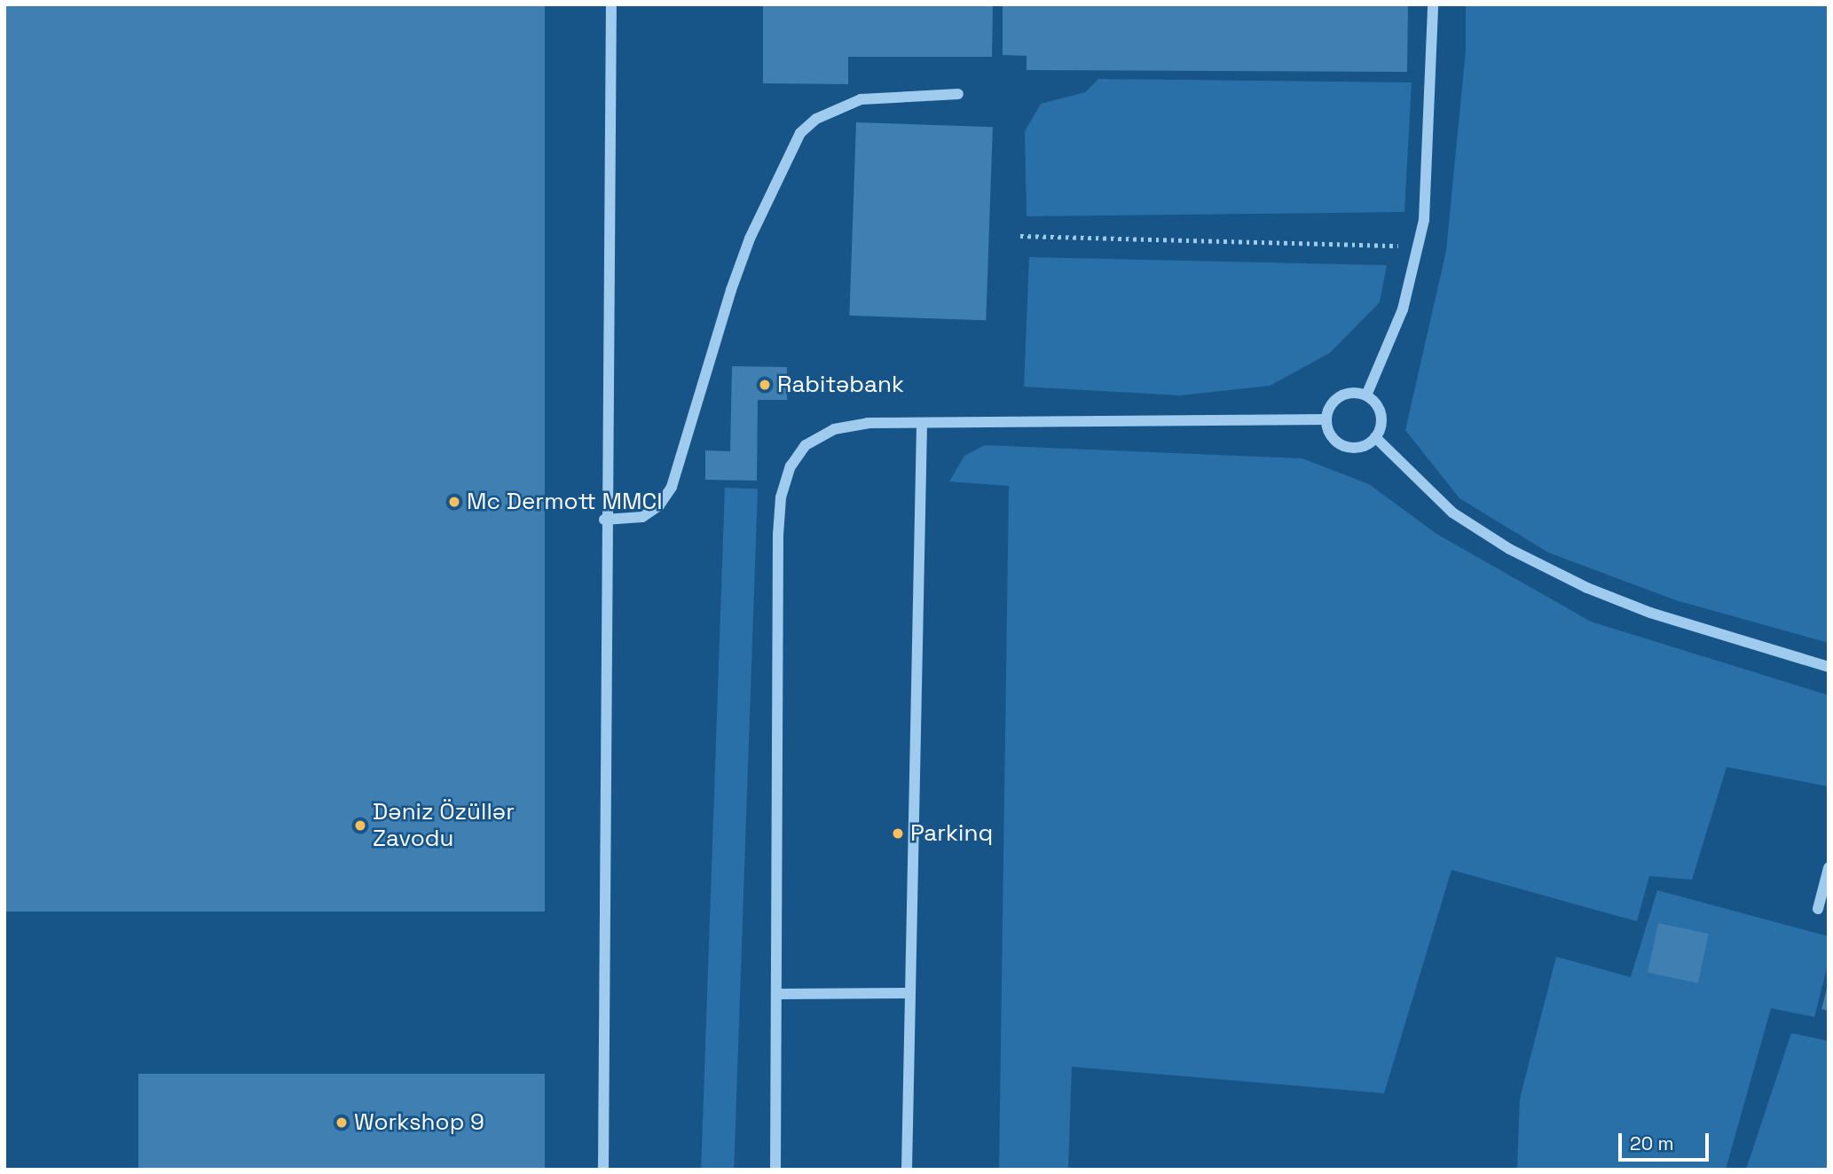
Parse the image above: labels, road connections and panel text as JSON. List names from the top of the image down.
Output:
{
  "places": [
    "Rabitəbank",
    "Mc Dermott MMCI",
    "Dəniz Özüllər Zavodu",
    "Parkinq",
    "Workshop 9"
  ],
  "scale_bar": "20 m"
}
